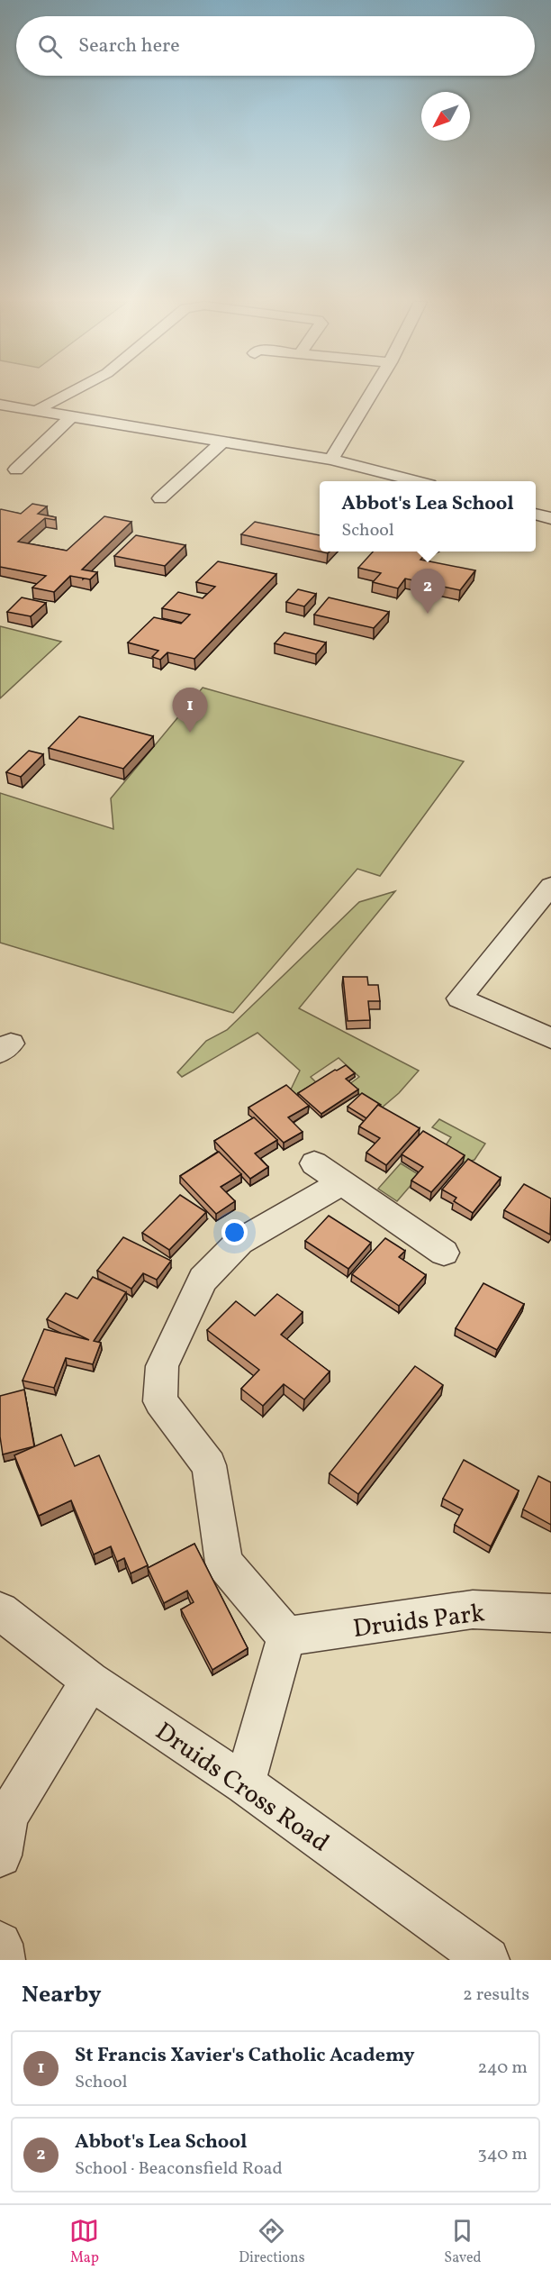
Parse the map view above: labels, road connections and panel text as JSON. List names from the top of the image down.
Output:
{
  "streets": {
    "street": ["Druids Park", "Druids Cross Road"]
  },
  "north": "bottom left",
  "page": {
    "search": "Search here",
    "popup": ["Abbot's Lea School", "School"],
    "pins": ["2", "1"],
    "heading": ["Nearby", "2 results"],
    "list": [
      {
        "mark": "1",
        "name": "St Francis Xavier's Catholic Academy",
        "note": "School",
        "value": "240 m"
      },
      {
        "mark": "2",
        "name": "Abbot's Lea School",
        "note": "School · Beaconsfield Road",
        "value": "340 m"
      }
    ],
    "nav": ["Map", "Directions", "Saved"]
  }
}
